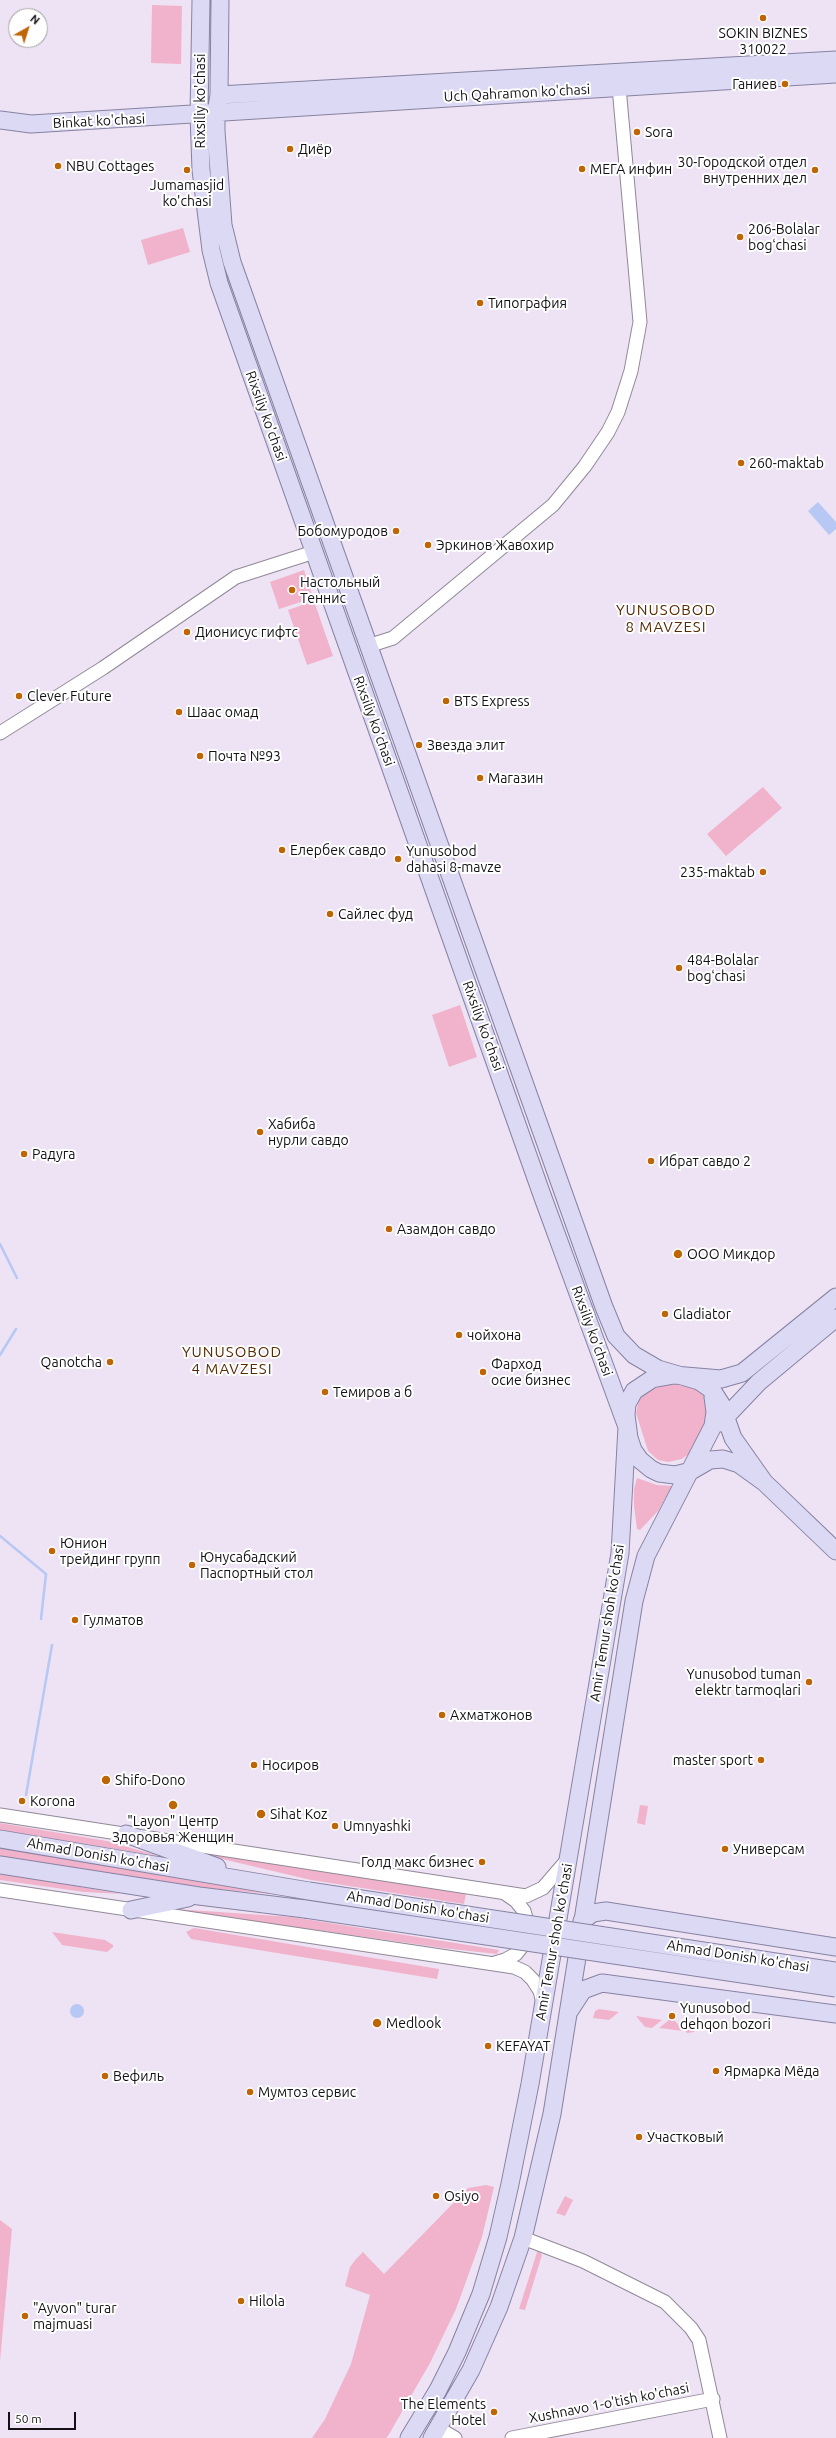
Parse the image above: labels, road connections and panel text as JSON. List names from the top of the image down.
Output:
{
  "streets": {
    "main road": [
      "Uch Qahramon ko'chasi",
      "Rixsiliy ko'chasi",
      "Binkat ko'chasi",
      "Amir Temur shoh ko'chasi",
      "Ahmad Donish ko'chasi"
    ],
    "street": ["Xushnavo 1-o'tish ko'chasi"]
  },
  "crossings": [
    ["Uch Qahramon ko'chasi", "Rixsiliy ko'chasi"],
    ["Uch Qahramon ko'chasi", "Binkat ko'chasi"],
    ["Rixsiliy ko'chasi", "Binkat ko'chasi"],
    ["Rixsiliy ko'chasi", "Amir Temur shoh ko'chasi"],
    ["Amir Temur shoh ko'chasi", "Ahmad Donish ko'chasi"]
  ],
  "districts": ["YUNUSOBOD 8 MAVZESI", "YUNUSOBOD 4 MAVZESI"],
  "places": [
    "SOKIN BIZNES 310022",
    "Ганиев",
    "Sora",
    "Диёр",
    "NBU Cottages",
    "МЕГА инфин",
    "Jumamasjid ko'chasi",
    "30-Городской отдел внутренних дел",
    "206-Bolalar bogʻchasi",
    "Типография",
    "260-maktab",
    "Бобомуродов",
    "Эркинов Жавохир",
    "Настольный Теннис",
    "Дионисус гифтс",
    "Clever Future",
    "BTS Express",
    "Шаас омад",
    "Звезда элит",
    "Почта №93",
    "Магазин",
    "Елербек савдо",
    "Yunusobod dahasi 8-mavze",
    "235-maktab",
    "Сайлес фуд",
    "484-Bolalar bogʻchasi",
    "Хабиба нурли савдо",
    "Радуга",
    "Ибрат савдо 2",
    "Азамдон савдо",
    "ООО Микдор",
    "Gladiator",
    "чойхона",
    "Qanotcha",
    "Фарход осие бизнес",
    "Темиров а б",
    "Юнион трейдинг групп",
    "Юнусабадский Паспортный стол",
    "Гулматов",
    "Yunusobod tuman elektr tarmoqlari",
    "Ахматжонов",
    "master sport",
    "Носиров",
    "Shifo-Dono",
    "Korona",
    "\"Layon\" Центр Здоровья Женщин",
    "Sihat Koz",
    "Umnyashki",
    "Универсам",
    "Голд макс бизнес",
    "Yunusobod dehqon bozori",
    "Medlook",
    "KEFAYAT",
    "Ярмарка Мёда",
    "Вефиль",
    "Мумтоз сервис",
    "Участковый",
    "Osiyo",
    "Hilola",
    "\"Ayvon\" turar majmuasi",
    "The Elements Hotel"
  ],
  "scale_bar": "50 m",
  "north": "top right"
}
